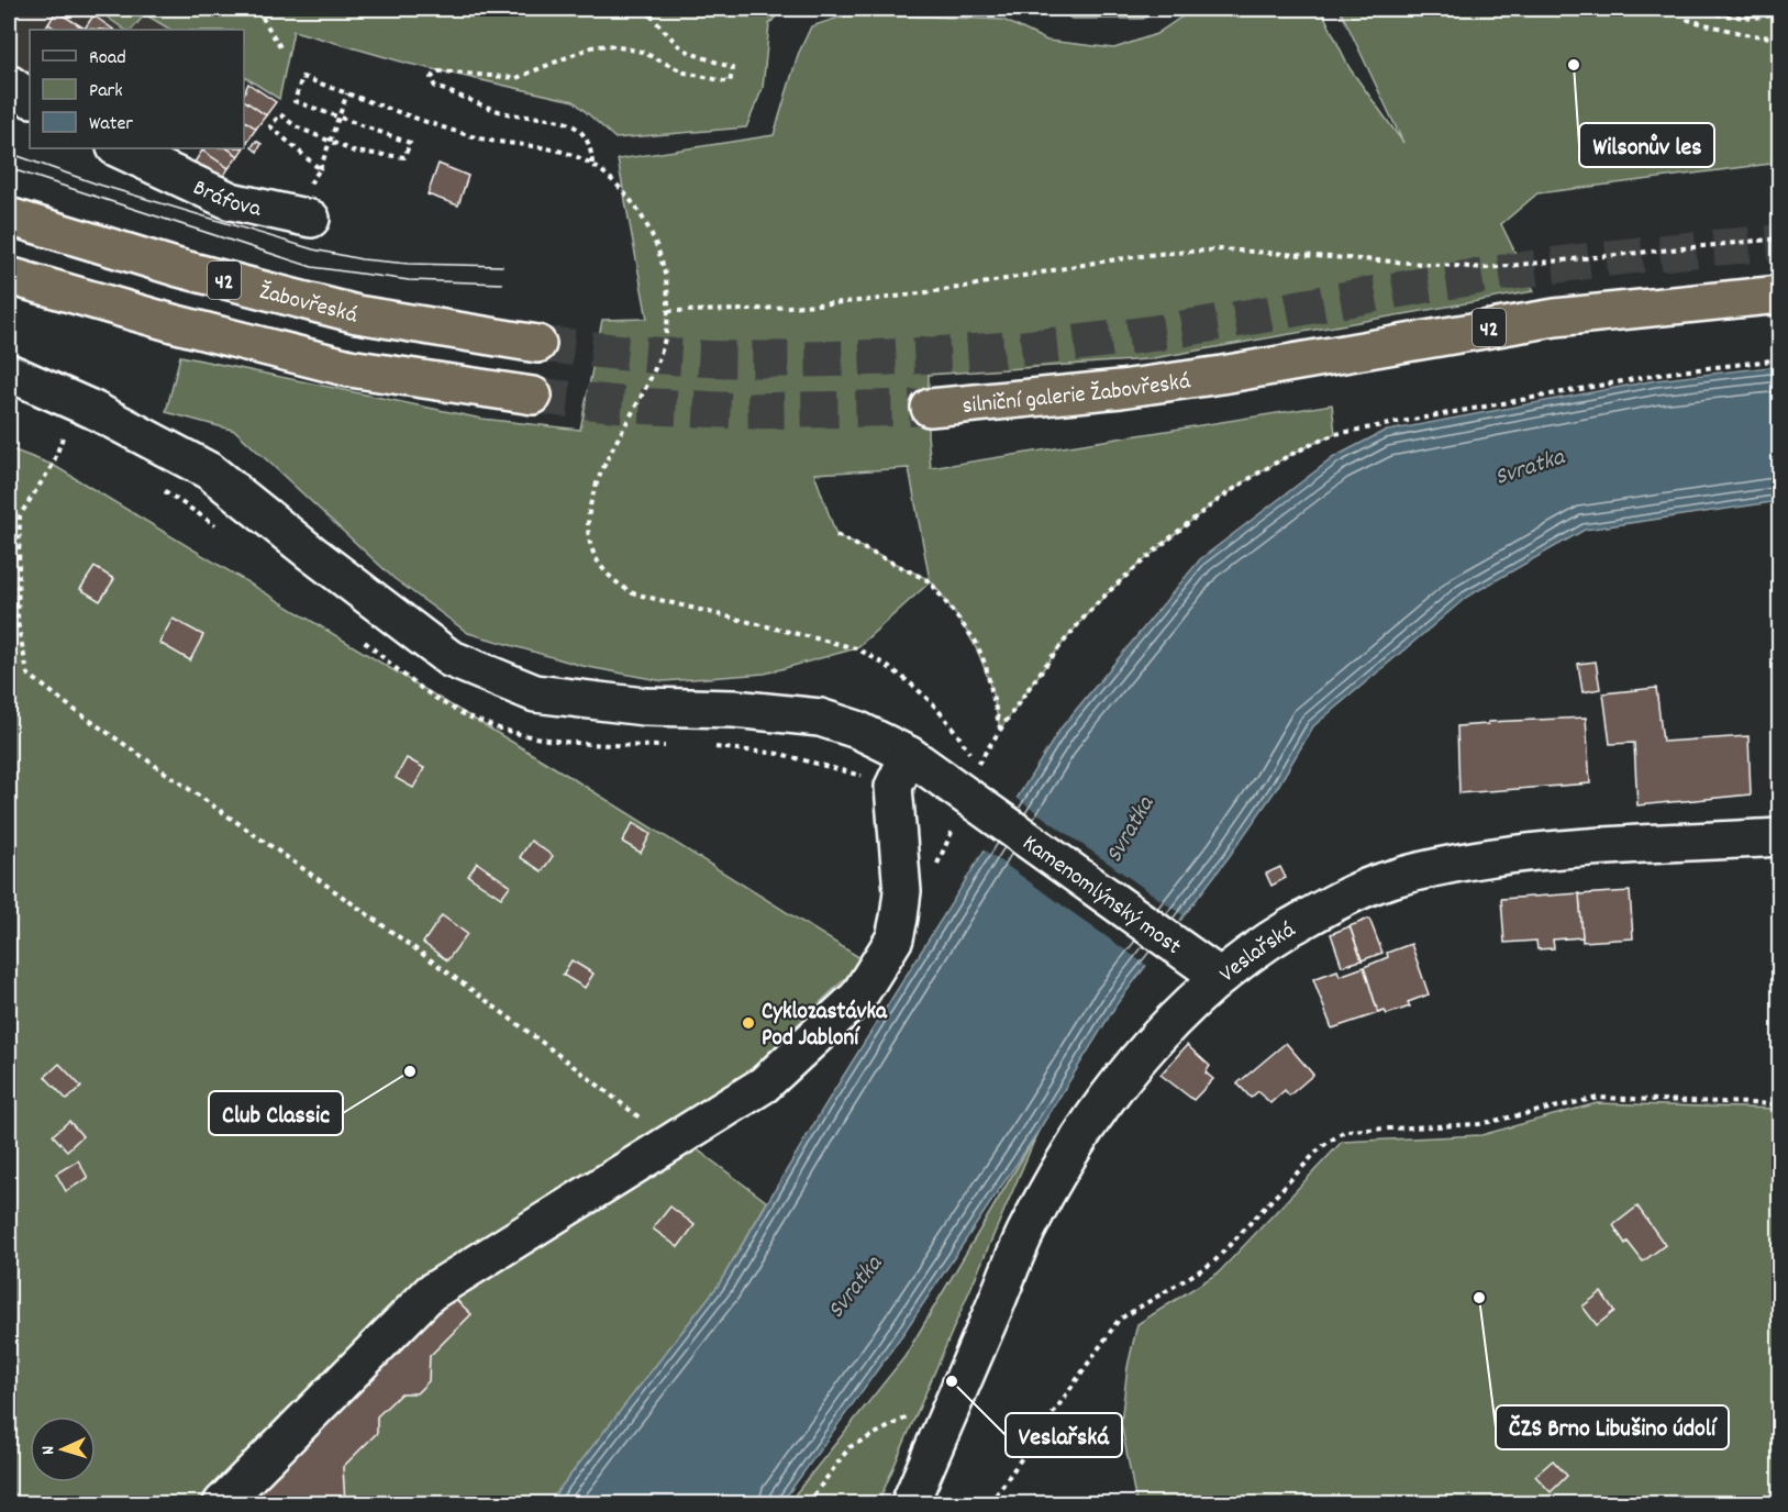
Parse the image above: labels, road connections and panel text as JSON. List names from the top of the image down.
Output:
{
  "streets": {
    "highway": ["42", "Žabovřeská", "silniční galerie Žabovřeská"],
    "street": ["Bráfova", "Kamenomlýnský most", "Veslařská"]
  },
  "crossings": [
    ["Kamenomlýnský most", "Veslařská"]
  ],
  "water": ["Svratka"],
  "places": [
    "Wilsonův les",
    "Cyklozastávka Pod Jabloní",
    "Club Classic",
    "ČZS Brno Libušino údolí",
    "Veslařská"
  ],
  "legend": ["Road", "Park", "Water"],
  "north": "left"
}
